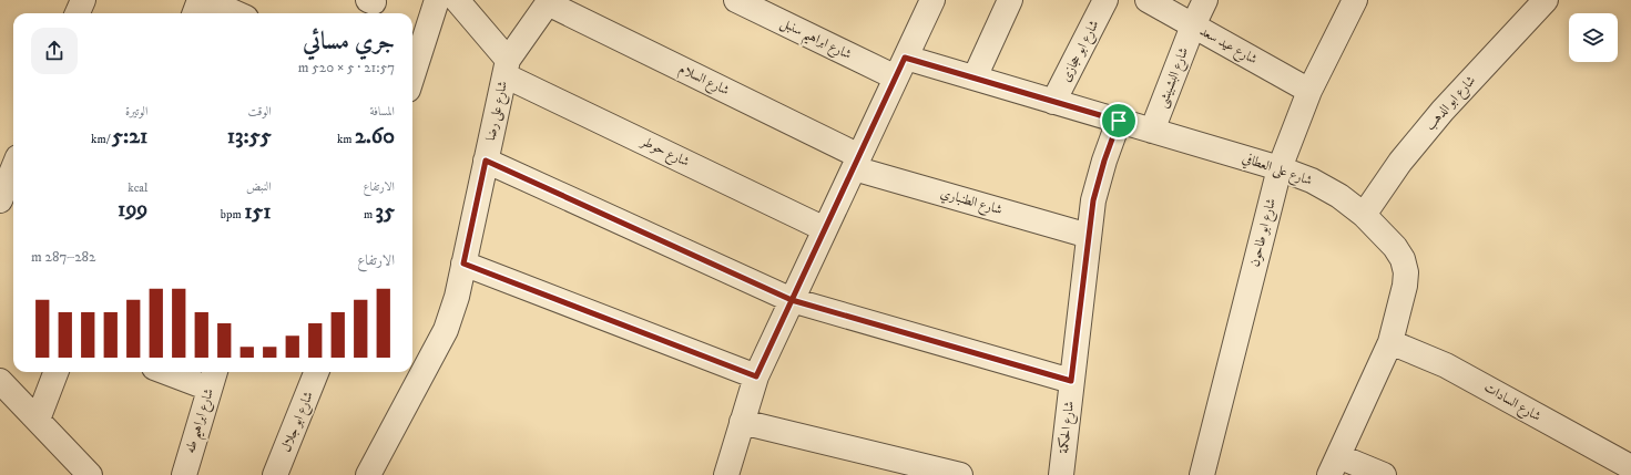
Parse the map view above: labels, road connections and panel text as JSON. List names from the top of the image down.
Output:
{
  "streets": {
    "street": [
      "شارع ابراهيم سنبل",
      "شارع عيد سعد",
      "شارع ابو حجازى",
      "شارع البشبيشى",
      "شارع السلام",
      "شارع ابو الدهب",
      "شارع على رضا",
      "شارع حوطر",
      "شارع على العطافي",
      "شارع الطنباري",
      "شارع ابو طاحون",
      "شارع السادات",
      "شارع ابراهيم طه",
      "شارع ابو جلال",
      "شارع الحكمة"
    ]
  },
  "crossings": [
    ["شارع ابراهيم سنبل", "شارع على العطافي"],
    ["شارع عيد سعد", "شارع البشبيشى"],
    ["شارع عيد سعد", "شارع ابو طاحون"],
    ["شارع ابو حجازى", "شارع على العطافي"],
    ["شارع البشبيشى", "شارع على العطافي"],
    ["شارع السلام", "شارع على رضا"],
    ["شارع السلام", "شارع الطنباري"],
    ["شارع ابو الدهب", "شارع على العطافي"],
    ["شارع على رضا", "شارع حوطر"],
    ["شارع على العطافي", "شارع ابو طاحون"],
    ["شارع على العطافي", "شارع السادات"],
    ["شارع على العطافي", "شارع الحكمة"],
    ["شارع الطنباري", "شارع الحكمة"]
  ],
  "page": {
    "heading": ["جري مسائي", "21:57 · 5 × 520 m"],
    "stats": [
      ["المسافة", "2.60 km"],
      ["الوقت", "13:55"],
      ["الوتيرة", "5:21 /km"],
      ["الارتفاع", "35 m"],
      ["النبض", "151 bpm"],
      ["kcal", "199"]
    ],
    "chart": ["الارتفاع", "282–287 m"]
  }
}
